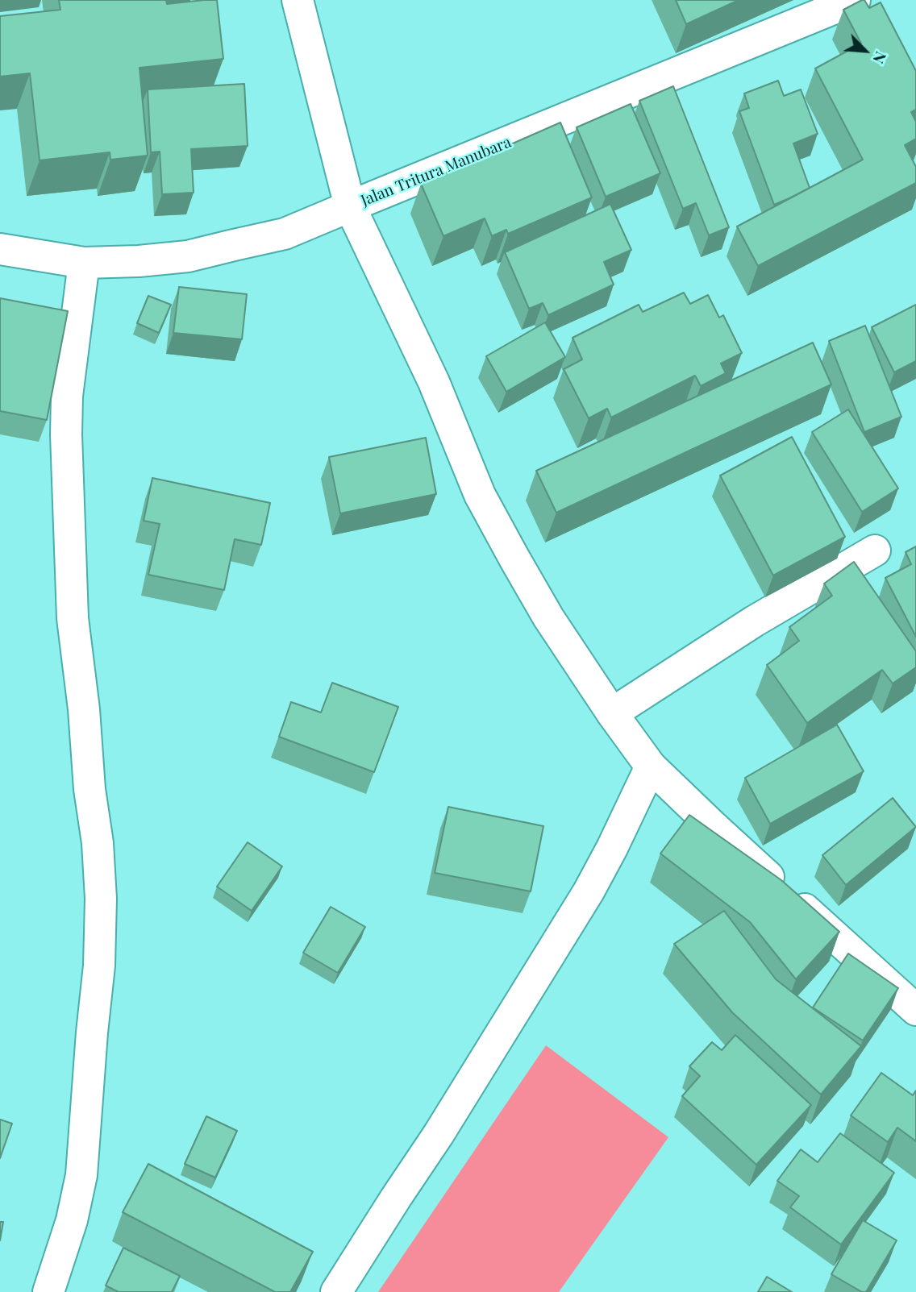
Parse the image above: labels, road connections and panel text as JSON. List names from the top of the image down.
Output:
{
  "streets": {
    "street": ["Jalan Tritura Manubara"]
  },
  "north": "bottom right"
}
